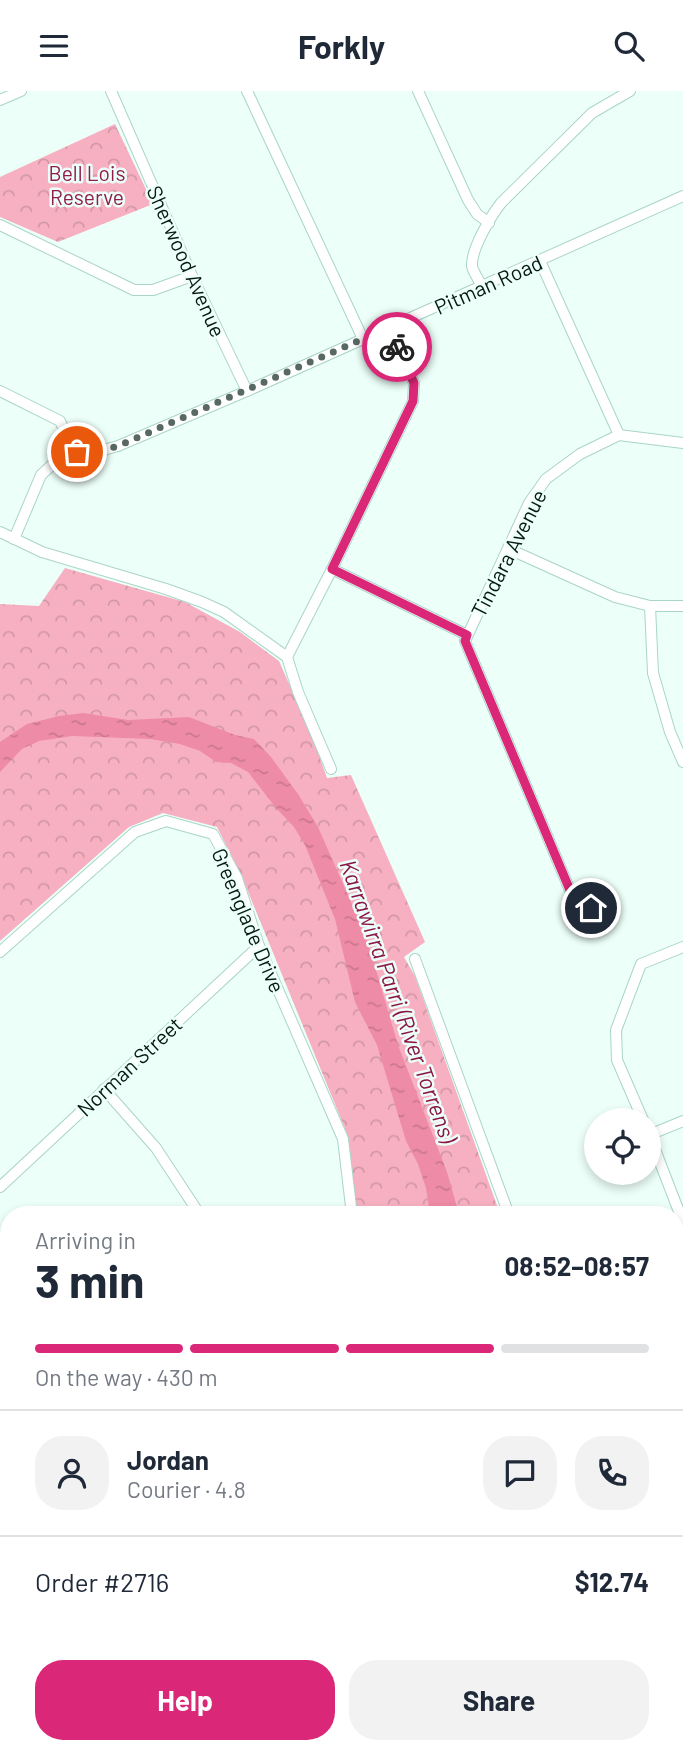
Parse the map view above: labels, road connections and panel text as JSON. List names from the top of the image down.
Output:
{
  "streets": {
    "street": [
      "Sherwood Avenue",
      "Pitman Road",
      "Tindara Avenue",
      "Greenglade Drive",
      "Norman Street"
    ]
  },
  "crossings": [
    ["Sherwood Avenue", "Pitman Road"],
    ["Greenglade Drive", "Norman Street"]
  ],
  "water": ["Karrawirra Parri (River Torrens)"],
  "parks": ["Bell Lois Reserve"],
  "page": {
    "header": "Forkly",
    "heading": ["3 min", "Arriving in", "08:52–08:57"],
    "panel": [
      "Jordan",
      "Courier · 4.8",
      "Order #2716",
      "$12.74"
    ],
    "bar": "On the way · 430 m",
    "buttons": ["Help", "Share"]
  }
}
